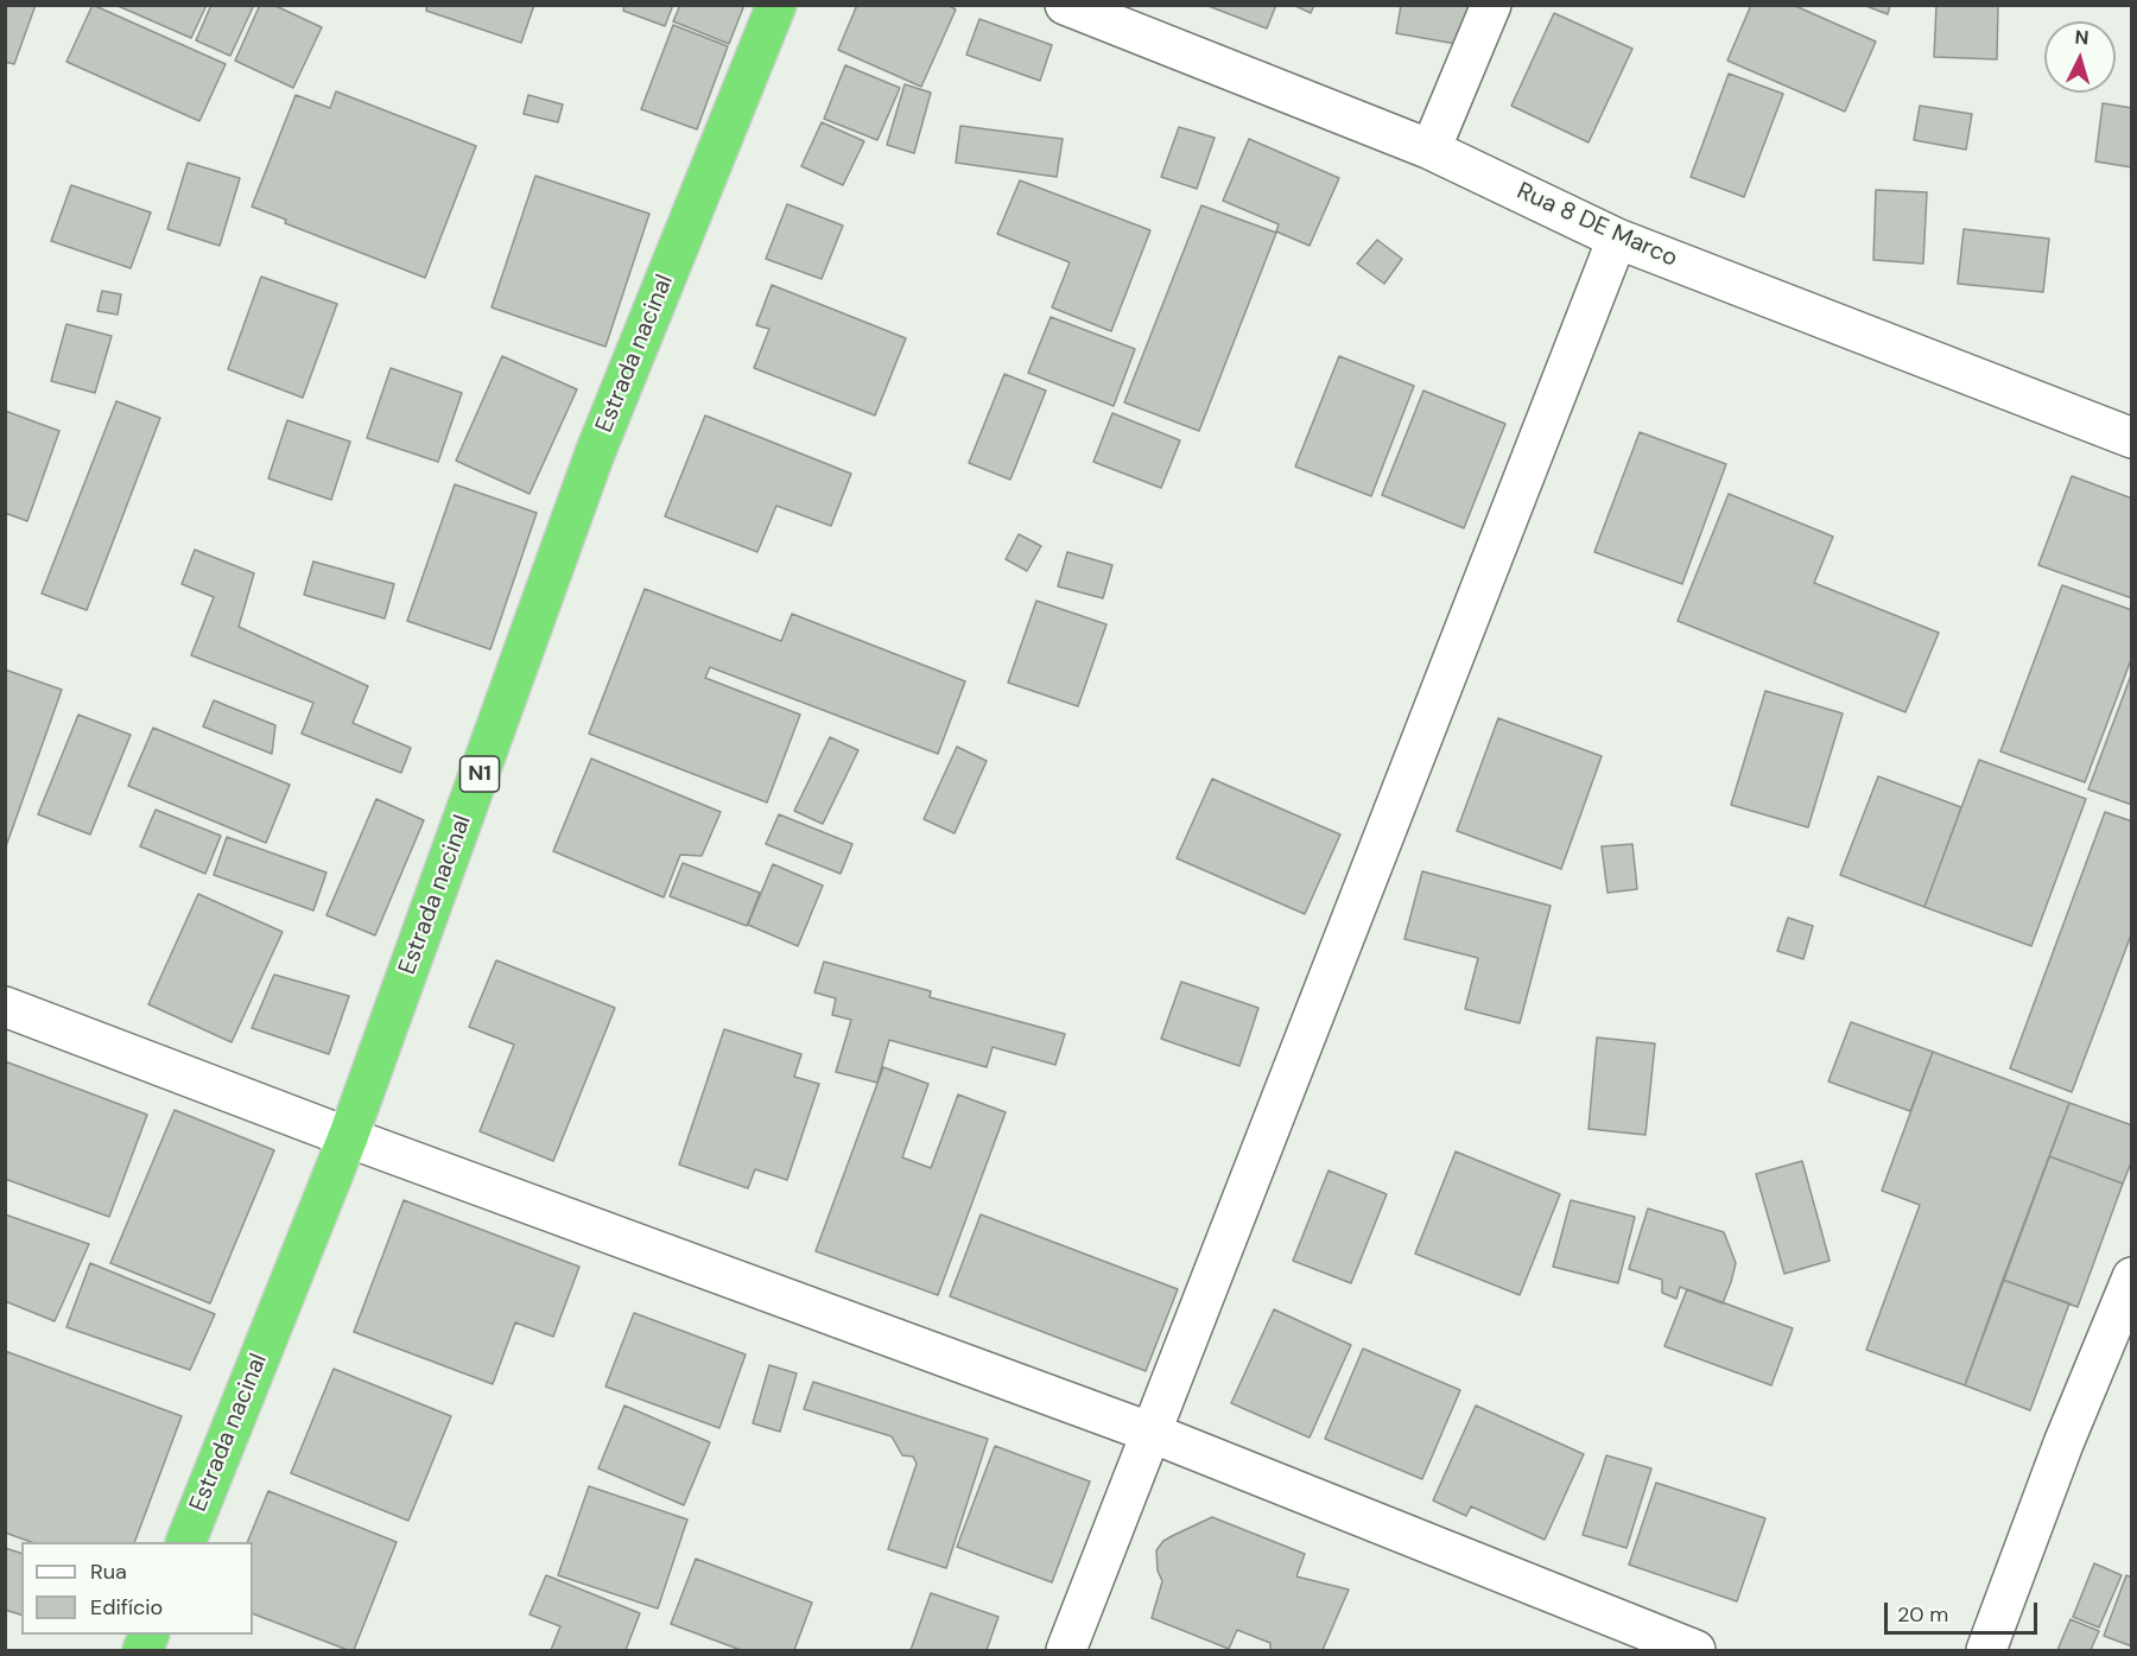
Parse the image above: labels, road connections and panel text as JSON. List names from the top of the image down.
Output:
{
  "streets": {
    "highway": ["Estrada nacinal", "N1"],
    "street": ["Rua 8 DE Marco"]
  },
  "legend": ["Rua", "Edifício"],
  "scale_bar": "20 m",
  "north": "top"
}
